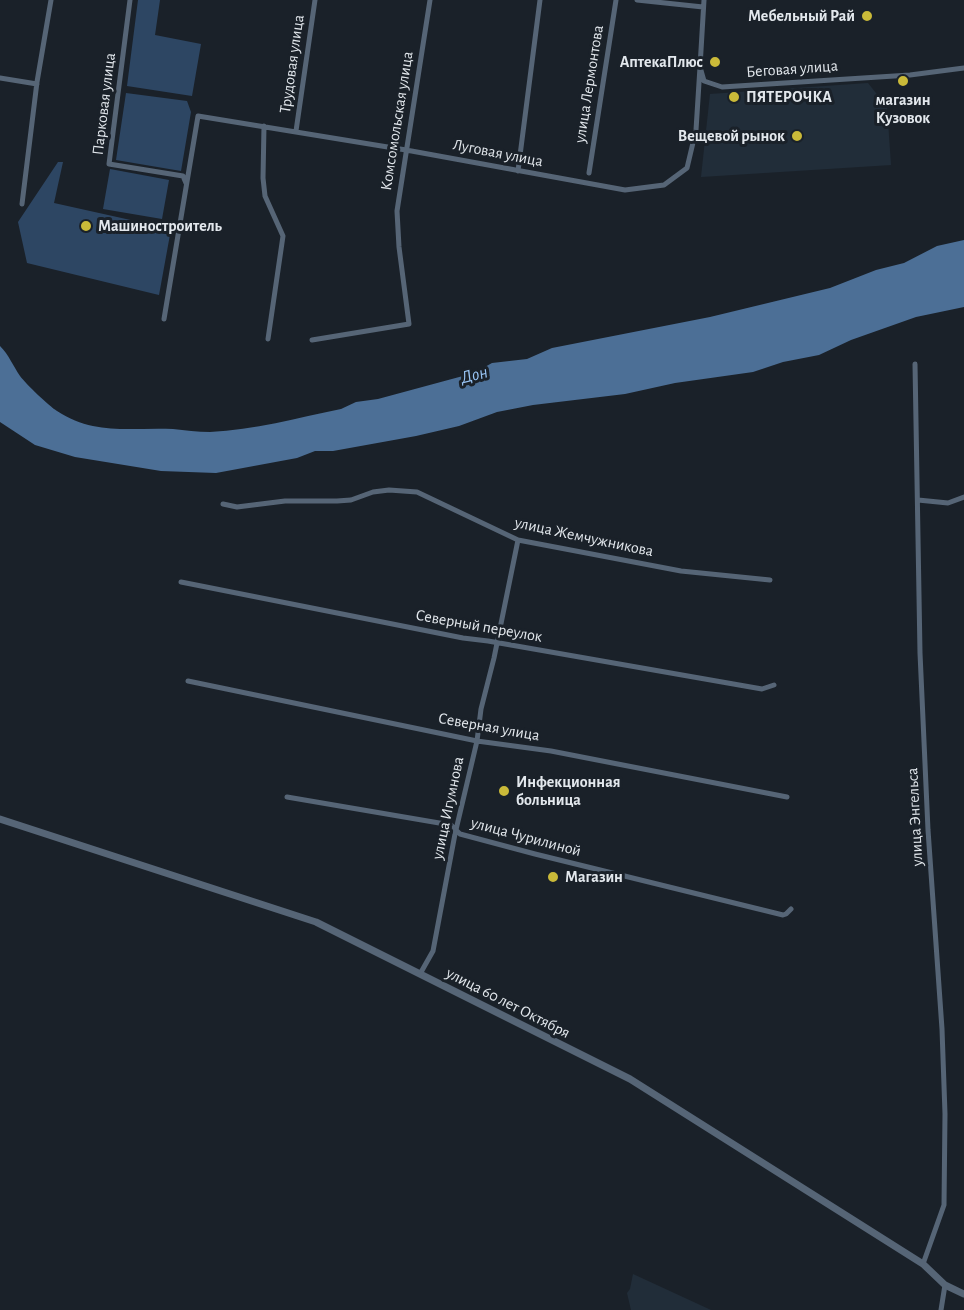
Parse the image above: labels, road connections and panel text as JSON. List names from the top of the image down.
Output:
{
  "streets": {
    "street": [
      "Трудовая улица",
      "Беговая улица",
      "улица Лермонтова",
      "Парковая улица",
      "Комсомольская улица",
      "Луговая улица",
      "улица Жемчужникова",
      "Северный переулок",
      "Северная улица",
      "улица Игумнова",
      "улица Энгельса",
      "улица Чурилиной",
      "улица 60 лет Октября"
    ]
  },
  "crossings": [
    ["Трудовая улица", "Луговая улица"],
    ["Беговая улица", "Луговая улица"],
    ["Парковая улица", "Луговая улица"],
    ["Комсомольская улица", "Луговая улица"],
    ["улица Жемчужникова", "улица Игумнова"],
    ["Северный переулок", "улица Игумнова"],
    ["Северная улица", "улица Игумнова"],
    ["улица Игумнова", "улица Чурилиной"],
    ["улица Игумнова", "улица 60 лет Октября"],
    ["улица Энгельса", "улица 60 лет Октября"]
  ],
  "water": ["Дон"],
  "places": [
    "Мебельный Рай",
    "АптекаПлюс",
    "магазин Кузовок",
    "ПЯТЕРОЧКА",
    "Вещевой рынок",
    "Машиностроитель",
    "Инфекционная больница",
    "Магазин"
  ]
}
